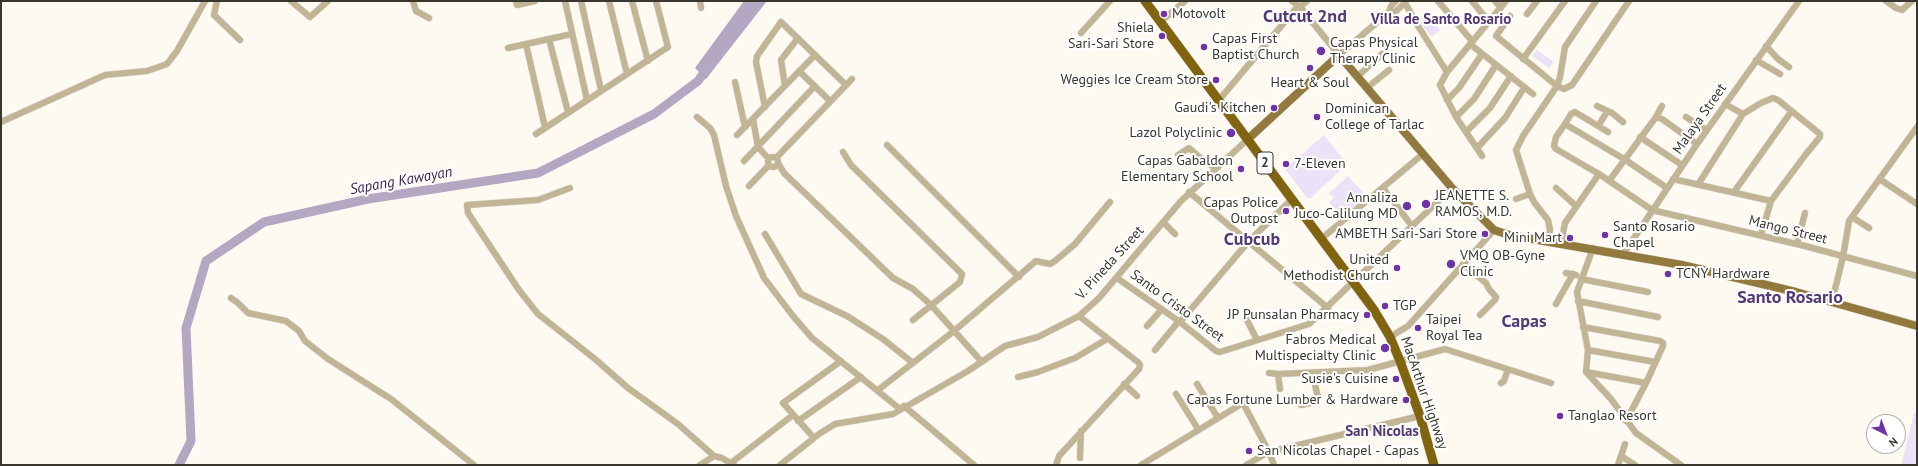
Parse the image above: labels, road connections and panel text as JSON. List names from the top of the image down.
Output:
{
  "streets": {
    "highway": ["2", "MacArthur Highway"],
    "main road": ["V. Pineda Street"],
    "street": ["Malaya Street", "Mango Street", "Santo Cristo Street"]
  },
  "crossings": [
    ["Malaya Street", "Mango Street"],
    ["V. Pineda Street", "Santo Cristo Street"],
    ["V. Pineda Street", "MacArthur Highway"],
    ["Santo Cristo Street", "MacArthur Highway"]
  ],
  "districts": [
    "Cutcut 2nd",
    "Villa de Santo Rosario",
    "Cubcub",
    "Santo Rosario",
    "Capas",
    "San Nicolas"
  ],
  "water": ["Sapang Kawayan"],
  "places": [
    "Motovolt",
    "Shiela Sari-Sari Store",
    "Capas First Baptist Church",
    "Capas Physical Therapy Clinic",
    "Heart & Soul",
    "Weggies Ice Cream Store",
    "Gaudi's Kitchen",
    "Dominican College of Tarlac",
    "Lazol Polyclinic",
    "7-Eleven",
    "Capas Gabaldon Elementary School",
    "JEANETTE S. RAMOS, M.D.",
    "Annaliza Juco-Calilung MD",
    "Capas Police Outpost",
    "AMBETH Sari-Sari Store",
    "Santo Rosario Chapel",
    "Mini Mart",
    "VMQ OB-Gyne Clinic",
    "United Methodist Church",
    "TCNY Hardware",
    "TGP",
    "JP Punsalan Pharmacy",
    "Taipei Royal Tea",
    "Fabros Medical Multispecialty Clinic",
    "Susie's Cuisine",
    "Capas Fortune Lumber & Hardware",
    "Tanglao Resort",
    "San Nicolas Chapel - Capas"
  ],
  "north": "bottom right"
}
